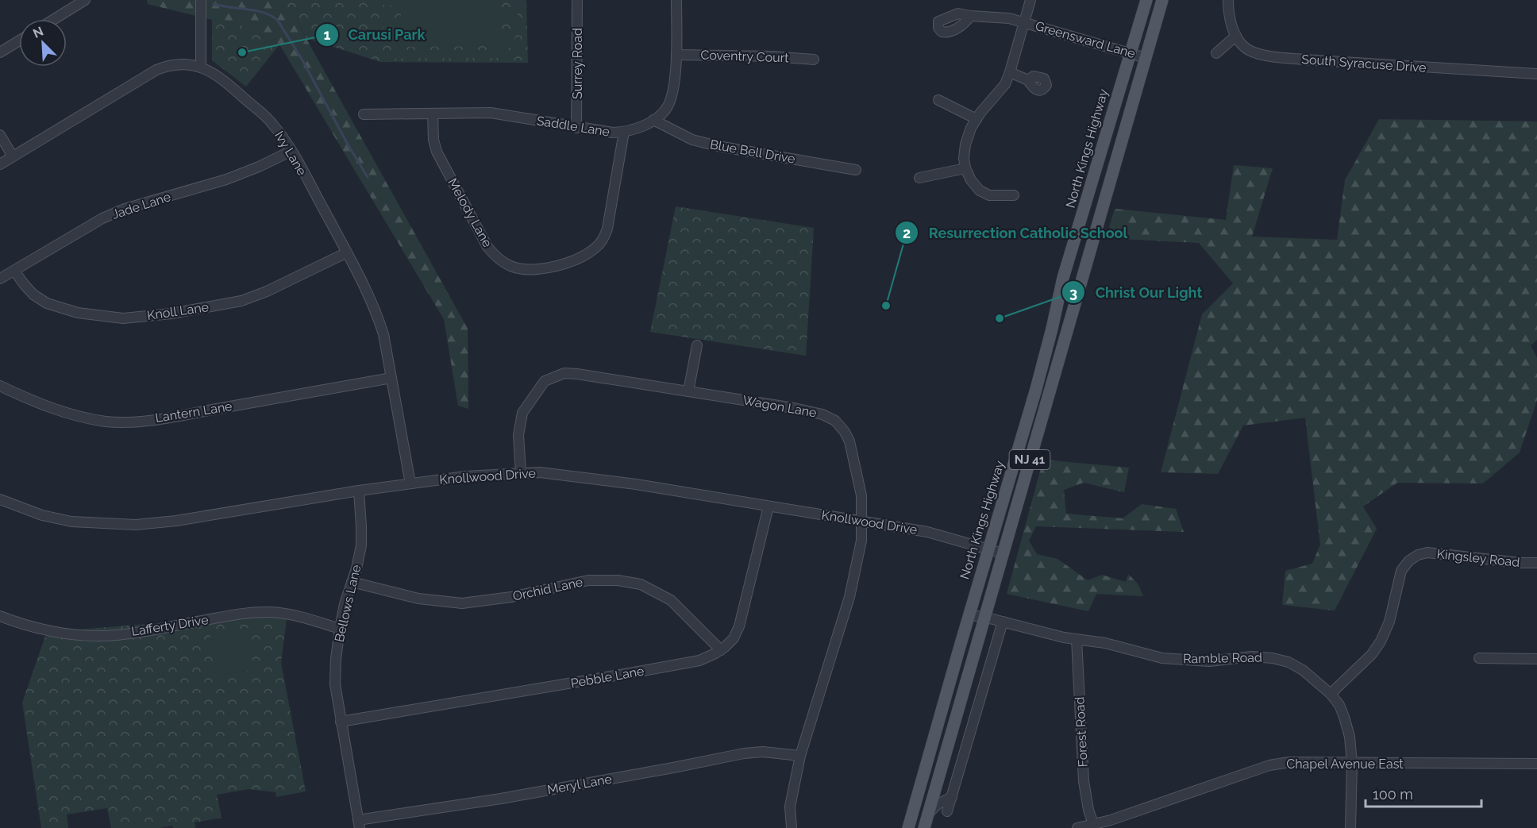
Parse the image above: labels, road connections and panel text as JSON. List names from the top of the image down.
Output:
{
  "streets": {
    "main road": ["North Kings Highway", "NJ 41"],
    "street": [
      "Greensward Lane",
      "Coventry Court",
      "Surrey Road",
      "South Syracuse Drive",
      "Saddle Lane",
      "Blue Bell Drive",
      "Ivy Lane",
      "Jade Lane",
      "Melody Lane",
      "Knoll Lane",
      "Wagon Lane",
      "Lantern Lane",
      "Knollwood Drive",
      "Kingsley Road",
      "Orchid Lane",
      "Bellows Lane",
      "Lafferty Drive",
      "Ramble Road",
      "Pebble Lane",
      "Forest Road",
      "Chapel Avenue East",
      "Meryl Lane"
    ]
  },
  "crossings": [
    ["Greensward Lane", "North Kings Highway"],
    ["Greensward Lane", "NJ 41"],
    ["Coventry Court", "Saddle Lane"],
    ["Surrey Road", "Saddle Lane"],
    ["Saddle Lane", "Blue Bell Drive"],
    ["Saddle Lane", "Melody Lane"],
    ["North Kings Highway", "Knollwood Drive"],
    ["North Kings Highway", "Ramble Road"],
    ["Ivy Lane", "Jade Lane"],
    ["Ivy Lane", "Knoll Lane"],
    ["Ivy Lane", "Lantern Lane"],
    ["Ivy Lane", "Knollwood Drive"],
    ["Jade Lane", "Knoll Lane"],
    ["Wagon Lane", "Knollwood Drive"],
    ["Wagon Lane", "Meryl Lane"],
    ["NJ 41", "Knollwood Drive"],
    ["NJ 41", "Ramble Road"],
    ["Knollwood Drive", "Bellows Lane"],
    ["Knollwood Drive", "Pebble Lane"],
    ["Kingsley Road", "Ramble Road"],
    ["Orchid Lane", "Bellows Lane"],
    ["Orchid Lane", "Pebble Lane"],
    ["Bellows Lane", "Lafferty Drive"],
    ["Bellows Lane", "Pebble Lane"],
    ["Bellows Lane", "Meryl Lane"],
    ["Ramble Road", "Forest Road"],
    ["Ramble Road", "Chapel Avenue East"],
    ["Forest Road", "Chapel Avenue East"]
  ],
  "places": ["Carusi Park", "Resurrection Catholic School", "Christ Our Light"],
  "scale_bar": "100 m",
  "north": "top left"
}
